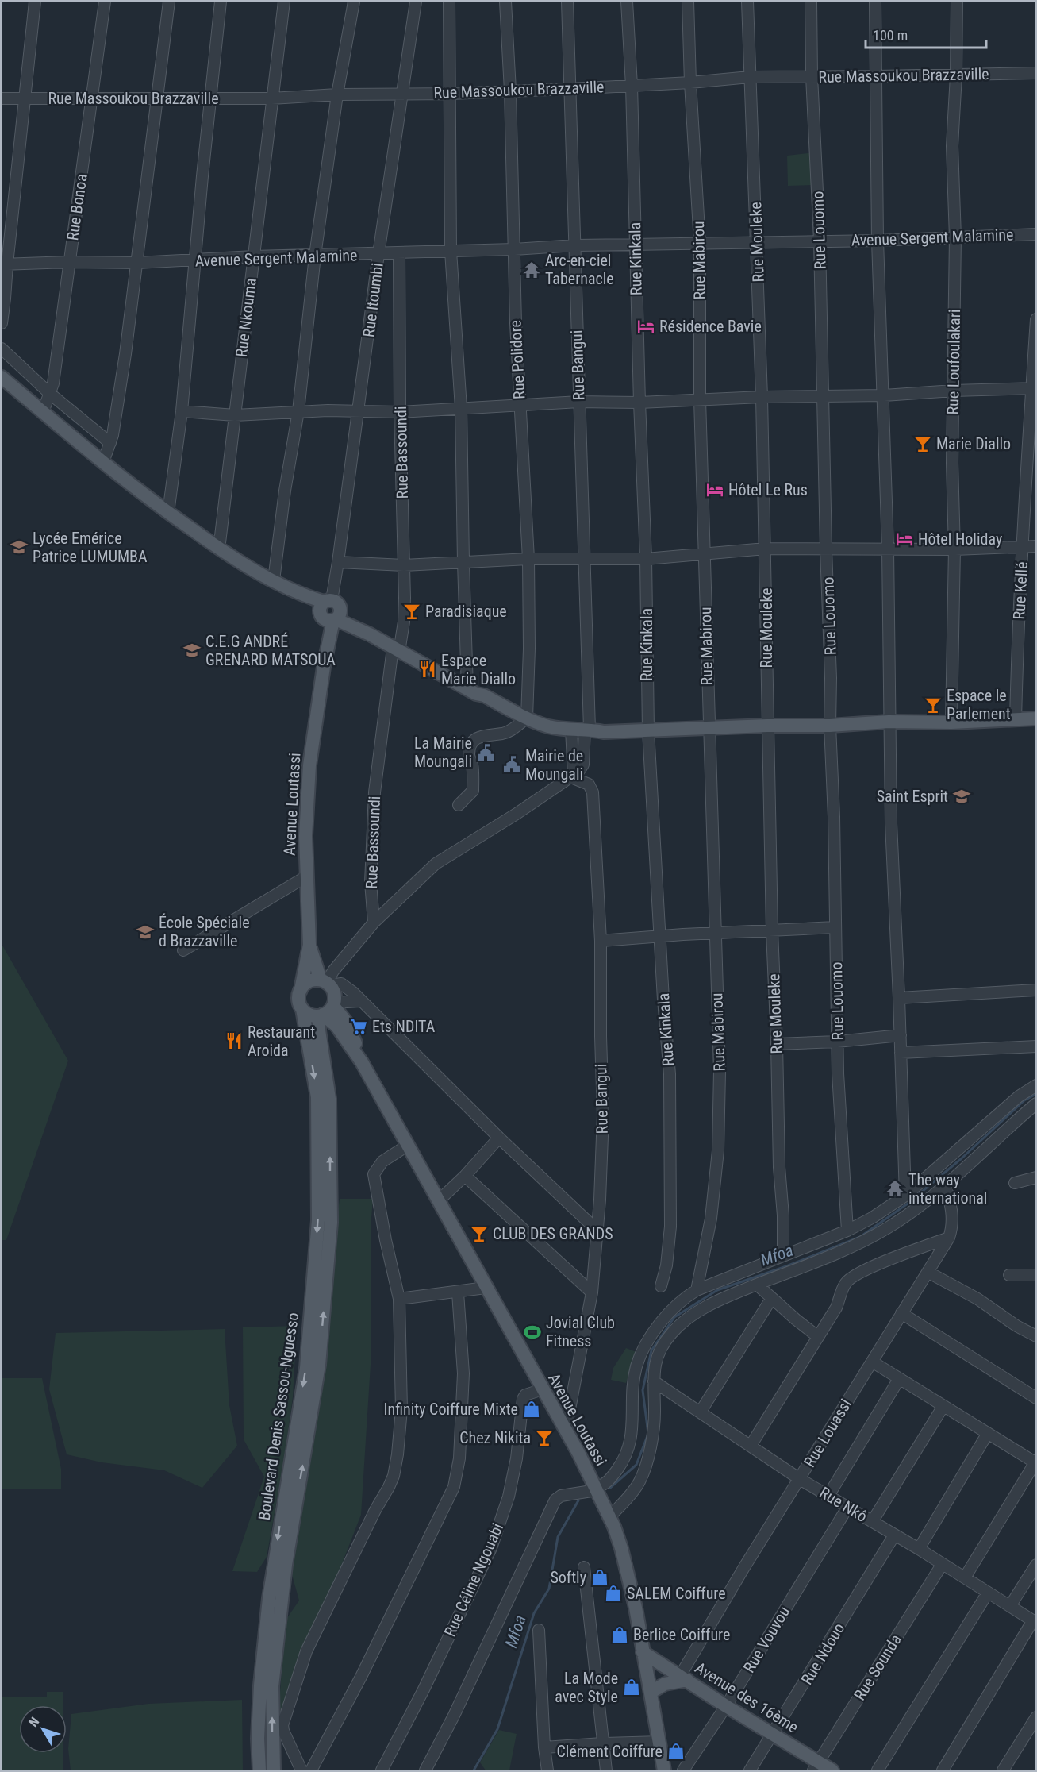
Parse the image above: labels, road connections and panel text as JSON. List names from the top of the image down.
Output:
{
  "streets": {
    "main road": ["Avenue Loutassi", "Boulevard Denis Sassou-Nguesso", "Avenue des 16ème"],
    "street": [
      "Rue Massoukou Brazzaville",
      "Rue Bonoa",
      "Rue Louomo",
      "Avenue Sergent Malamine",
      "Rue Mouleke",
      "Rue Kinkala",
      "Rue Mabirou",
      "Rue Itoumbi",
      "Rue Nkouma",
      "Rue Polidore",
      "Rue Loufoulakari",
      "Rue Bangui",
      "Rue Bassoundi",
      "Rue Kellé",
      "Rue Louassi",
      "Rue Nkô",
      "Rue Céline Ngouabi",
      "Rue Vouvou",
      "Rue Ndouo",
      "Rue Sounda"
    ]
  },
  "crossings": [
    ["Rue Massoukou Brazzaville", "Rue Bonoa"],
    ["Rue Massoukou Brazzaville", "Rue Louomo"],
    ["Rue Massoukou Brazzaville", "Rue Mouleke"],
    ["Rue Massoukou Brazzaville", "Rue Kinkala"],
    ["Rue Massoukou Brazzaville", "Rue Mabirou"],
    ["Rue Massoukou Brazzaville", "Rue Itoumbi"],
    ["Rue Massoukou Brazzaville", "Rue Nkouma"],
    ["Rue Massoukou Brazzaville", "Rue Polidore"],
    ["Rue Massoukou Brazzaville", "Rue Loufoulakari"],
    ["Rue Massoukou Brazzaville", "Rue Bangui"],
    ["Rue Bonoa", "Avenue Sergent Malamine"],
    ["Rue Louomo", "Avenue Sergent Malamine"],
    ["Avenue Sergent Malamine", "Rue Mouleke"],
    ["Avenue Sergent Malamine", "Rue Kinkala"],
    ["Avenue Sergent Malamine", "Rue Mabirou"],
    ["Avenue Sergent Malamine", "Rue Itoumbi"],
    ["Avenue Sergent Malamine", "Rue Nkouma"],
    ["Avenue Sergent Malamine", "Rue Polidore"],
    ["Avenue Sergent Malamine", "Rue Loufoulakari"],
    ["Avenue Sergent Malamine", "Rue Bangui"],
    ["Avenue Sergent Malamine", "Rue Bassoundi"],
    ["Rue Itoumbi", "Avenue Loutassi"],
    ["Rue Bangui", "Avenue Loutassi"],
    ["Avenue Loutassi", "Boulevard Denis Sassou-Nguesso"],
    ["Avenue Loutassi", "Rue Céline Ngouabi"],
    ["Avenue Loutassi", "Avenue des 16ème"],
    ["Rue Louassi", "Rue Nkô"],
    ["Rue Louassi", "Avenue des 16ème"],
    ["Rue Nkô", "Rue Vouvou"],
    ["Rue Nkô", "Rue Ndouo"],
    ["Rue Nkô", "Rue Sounda"],
    ["Rue Vouvou", "Avenue des 16ème"],
    ["Rue Ndouo", "Avenue des 16ème"],
    ["Rue Sounda", "Avenue des 16ème"]
  ],
  "water": ["Mfoa"],
  "places": {
    "temple": ["Arc-en-ciel Tabernacle", "The way international"],
    "hotel": ["Résidence Bavie", "Hôtel Le Rus", "Hôtel Holiday"],
    "bar": [
      "Marie Diallo",
      "Paradisiaque",
      "Espace le Parlement",
      "CLUB DES GRANDS",
      "Chez Nikita"
    ],
    "school or university": [
      "Lycée Emérice Patrice LUMUMBA",
      "C.E.G ANDRÉ GRENARD MATSOUA",
      "Saint Esprit",
      "École Spéciale d Brazzaville"
    ],
    "restaurant": ["Espace Marie Diallo", "Restaurant Aroida"],
    "public building": ["La Mairie Moungali", "Mairie de Moungali"],
    "supermarket": ["Ets NDITA"],
    "sports": ["Jovial Club Fitness"],
    "shop": [
      "Infinity Coiffure Mixte",
      "Softly",
      "SALEM Coiffure",
      "Berlice Coiffure",
      "La Mode avec Style",
      "Clément Coiffure"
    ]
  },
  "scale_bar": "100 m",
  "north": "top left"
}
